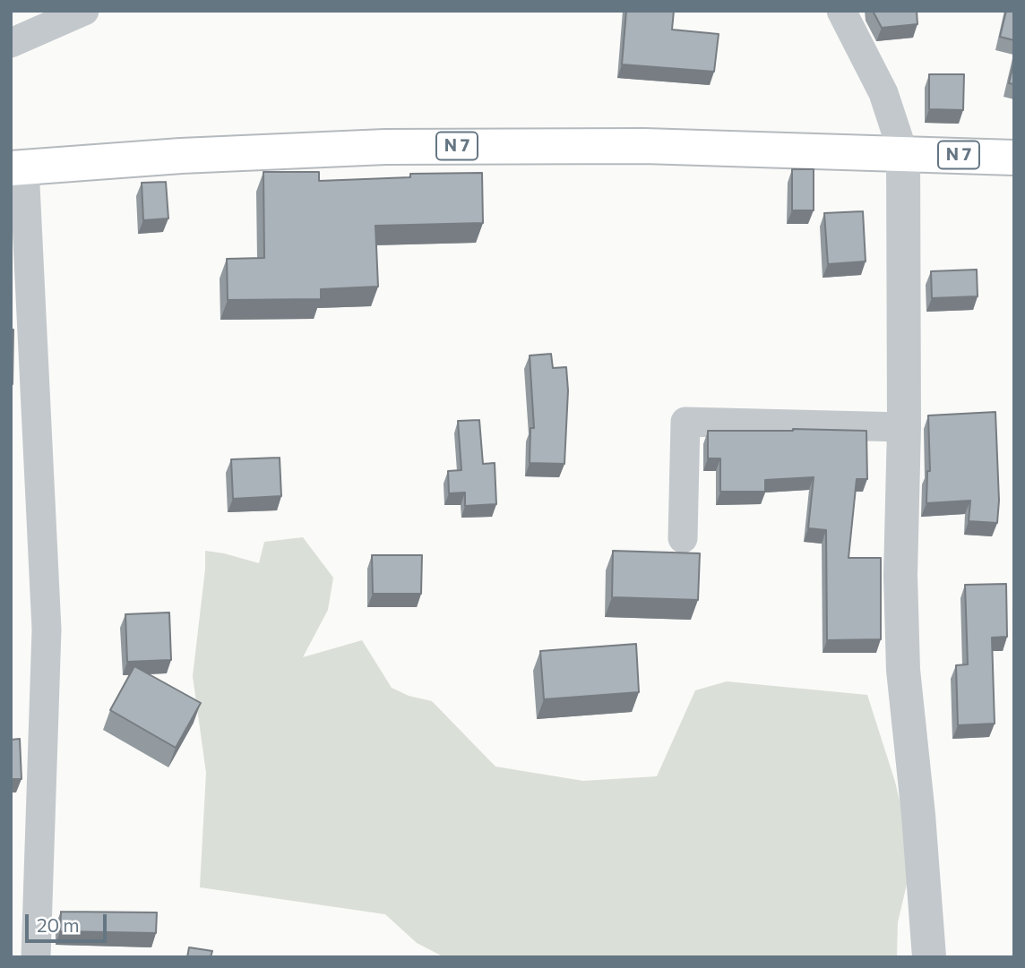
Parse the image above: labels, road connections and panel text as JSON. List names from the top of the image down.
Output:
{
  "streets": {
    "main road": ["N 7"]
  },
  "scale_bar": "20 m"
}
